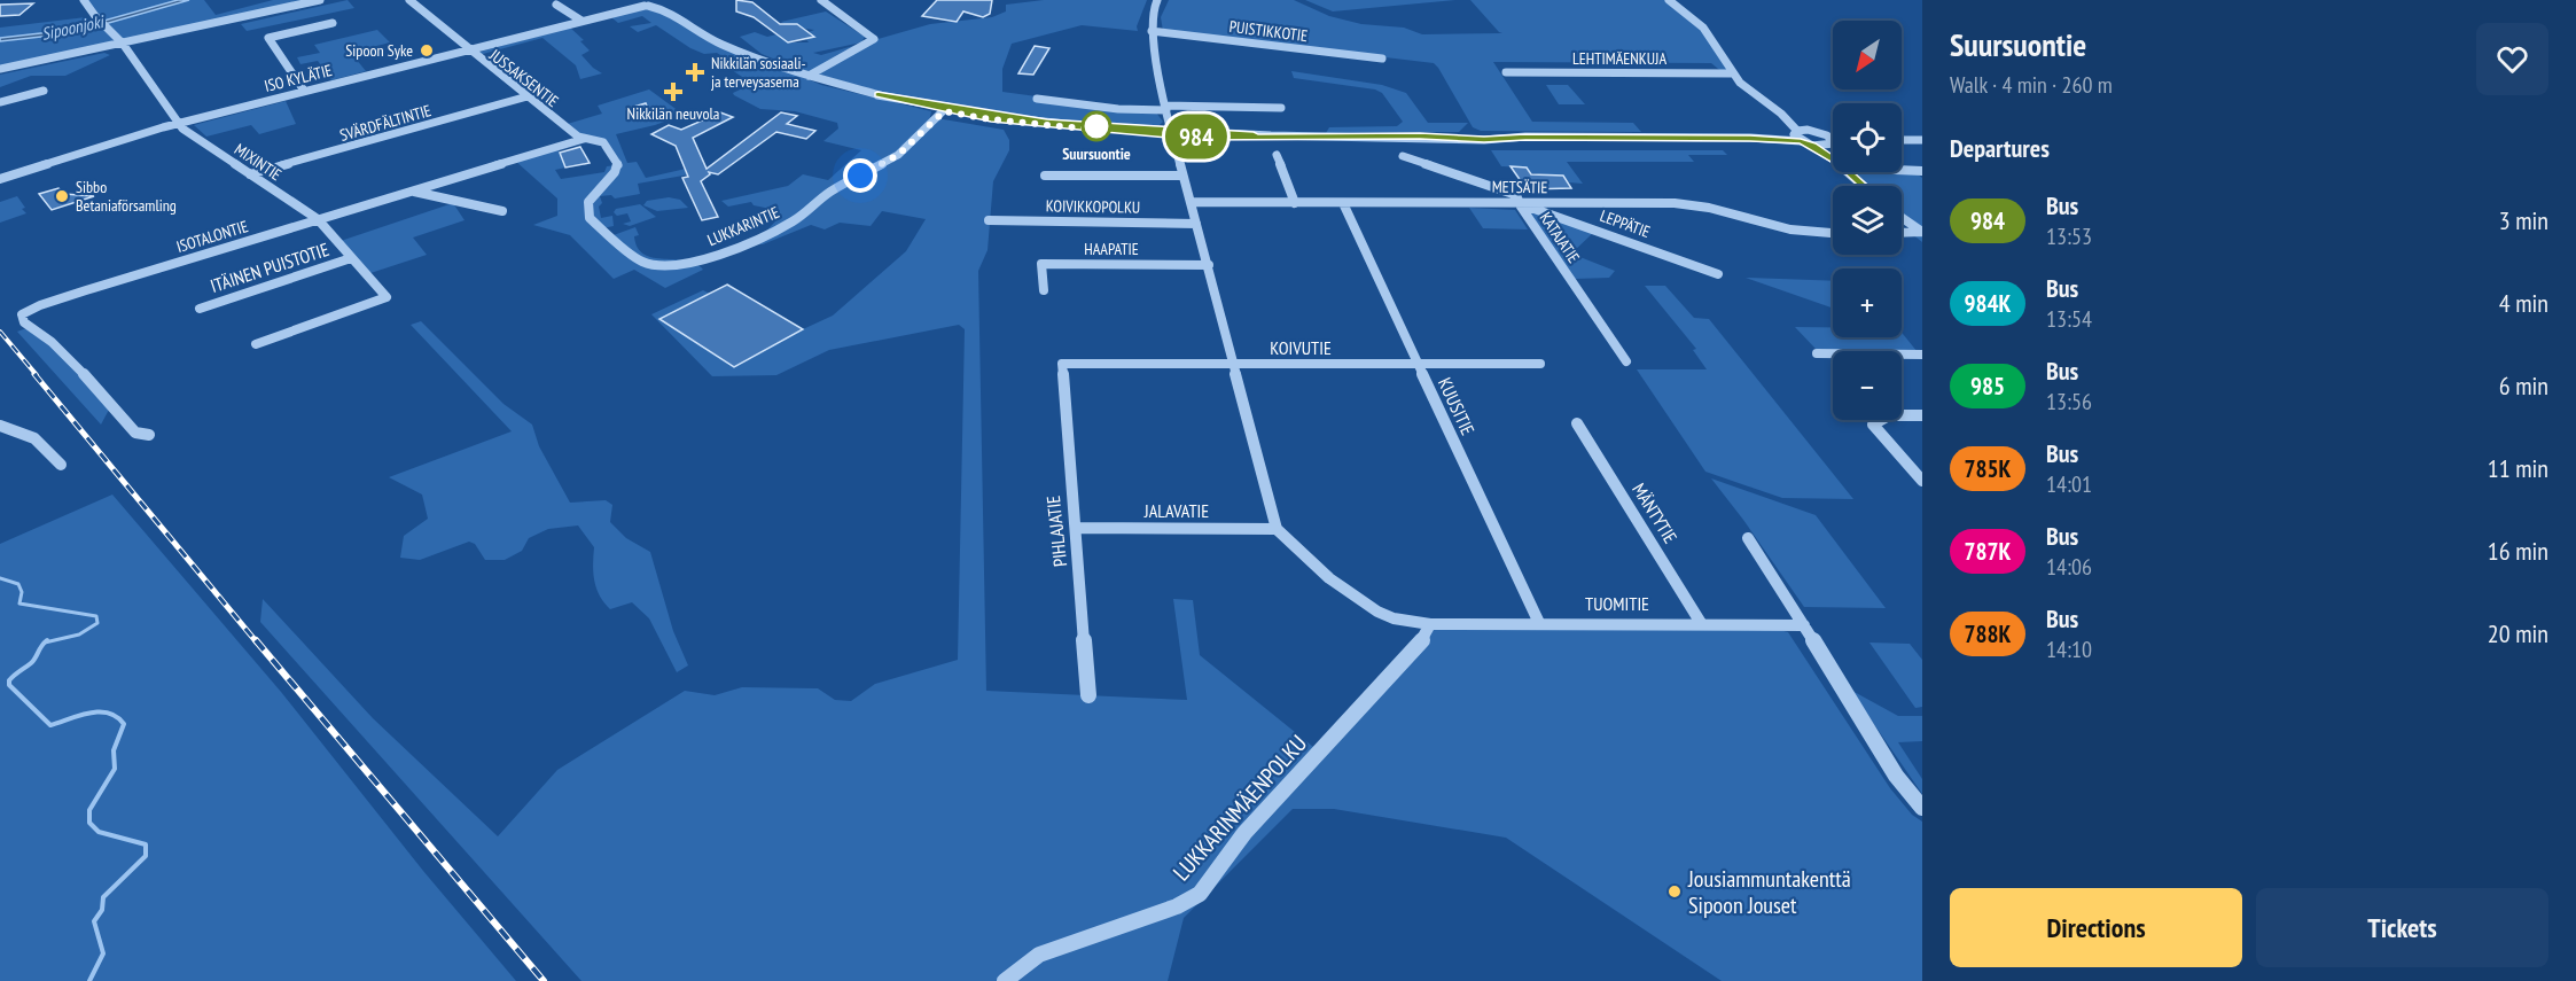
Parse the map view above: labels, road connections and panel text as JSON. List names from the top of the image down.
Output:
{
  "streets": {
    "street": [
      "PUISTIKKOTIE",
      "LEHTIMÄENKUJA",
      "ISO KYLÄTIE",
      "JUSSAKSENTIE",
      "SVÄRDFÄLTINTIE",
      "MIXINTIE",
      "METSÄTIE",
      "KOIVIKKOPOLKU",
      "LEPPÄTIE",
      "LUKKARINTIE",
      "ISOTALONTIE",
      "KATAJATIE",
      "HAAPATIE",
      "ITÄINEN PUISTOTIE",
      "KOIVUTIE",
      "KUUSITIE",
      "JALAVATIE",
      "MÄNTYTIE",
      "PIHLAJATIE",
      "TUOMITIE",
      "LUKKARINMÄENPOLKU"
    ]
  },
  "crossings": [
    ["ISO KYLÄTIE", "JUSSAKSENTIE"],
    ["ISO KYLÄTIE", "MIXINTIE"],
    ["JUSSAKSENTIE", "SVÄRDFÄLTINTIE"],
    ["JUSSAKSENTIE", "LUKKARINTIE"],
    ["JUSSAKSENTIE", "ISOTALONTIE"],
    ["SVÄRDFÄLTINTIE", "MIXINTIE"],
    ["MIXINTIE", "ISOTALONTIE"],
    ["MIXINTIE", "ITÄINEN PUISTOTIE"],
    ["METSÄTIE", "LEPPÄTIE"],
    ["METSÄTIE", "KATAJATIE"],
    ["METSÄTIE", "KUUSITIE"],
    ["LEPPÄTIE", "KATAJATIE"],
    ["KOIVUTIE", "KUUSITIE"],
    ["KOIVUTIE", "PIHLAJATIE"],
    ["KUUSITIE", "TUOMITIE"],
    ["JALAVATIE", "PIHLAJATIE"],
    ["MÄNTYTIE", "TUOMITIE"],
    ["TUOMITIE", "LUKKARINMÄENPOLKU"]
  ],
  "water": ["Sipoonjoki"],
  "places": {
    "other": [
      "Sipoon Syke",
      "Suursuontie",
      "Sibbo Betaniaförsamling",
      "Jousiammuntakenttä Sipoon Jouset"
    ],
    "health": ["Nikkilän sosiaali- ja terveysasema", "Nikkilän neuvola"]
  },
  "lines": ["bus line 984"],
  "north": "bottom left",
  "page": {
    "on_map": "984",
    "heading": [
      ["Suursuontie", "Walk · 4 min · 260 m"],
      "Departures"
    ],
    "map_buttons": ["+", "−"],
    "list": [
      {
        "mark": "984",
        "name": "Bus",
        "note": "13:53",
        "value": "3 min"
      },
      {
        "mark": "984K",
        "name": "Bus",
        "note": "13:54",
        "value": "4 min"
      },
      {
        "mark": "985",
        "name": "Bus",
        "note": "13:56",
        "value": "6 min"
      },
      {
        "mark": "785K",
        "name": "Bus",
        "note": "14:01",
        "value": "11 min"
      },
      {
        "mark": "787K",
        "name": "Bus",
        "note": "14:06",
        "value": "16 min"
      },
      {
        "mark": "788K",
        "name": "Bus",
        "note": "14:10",
        "value": "20 min"
      }
    ],
    "buttons": ["Directions", "Tickets"]
  }
}
